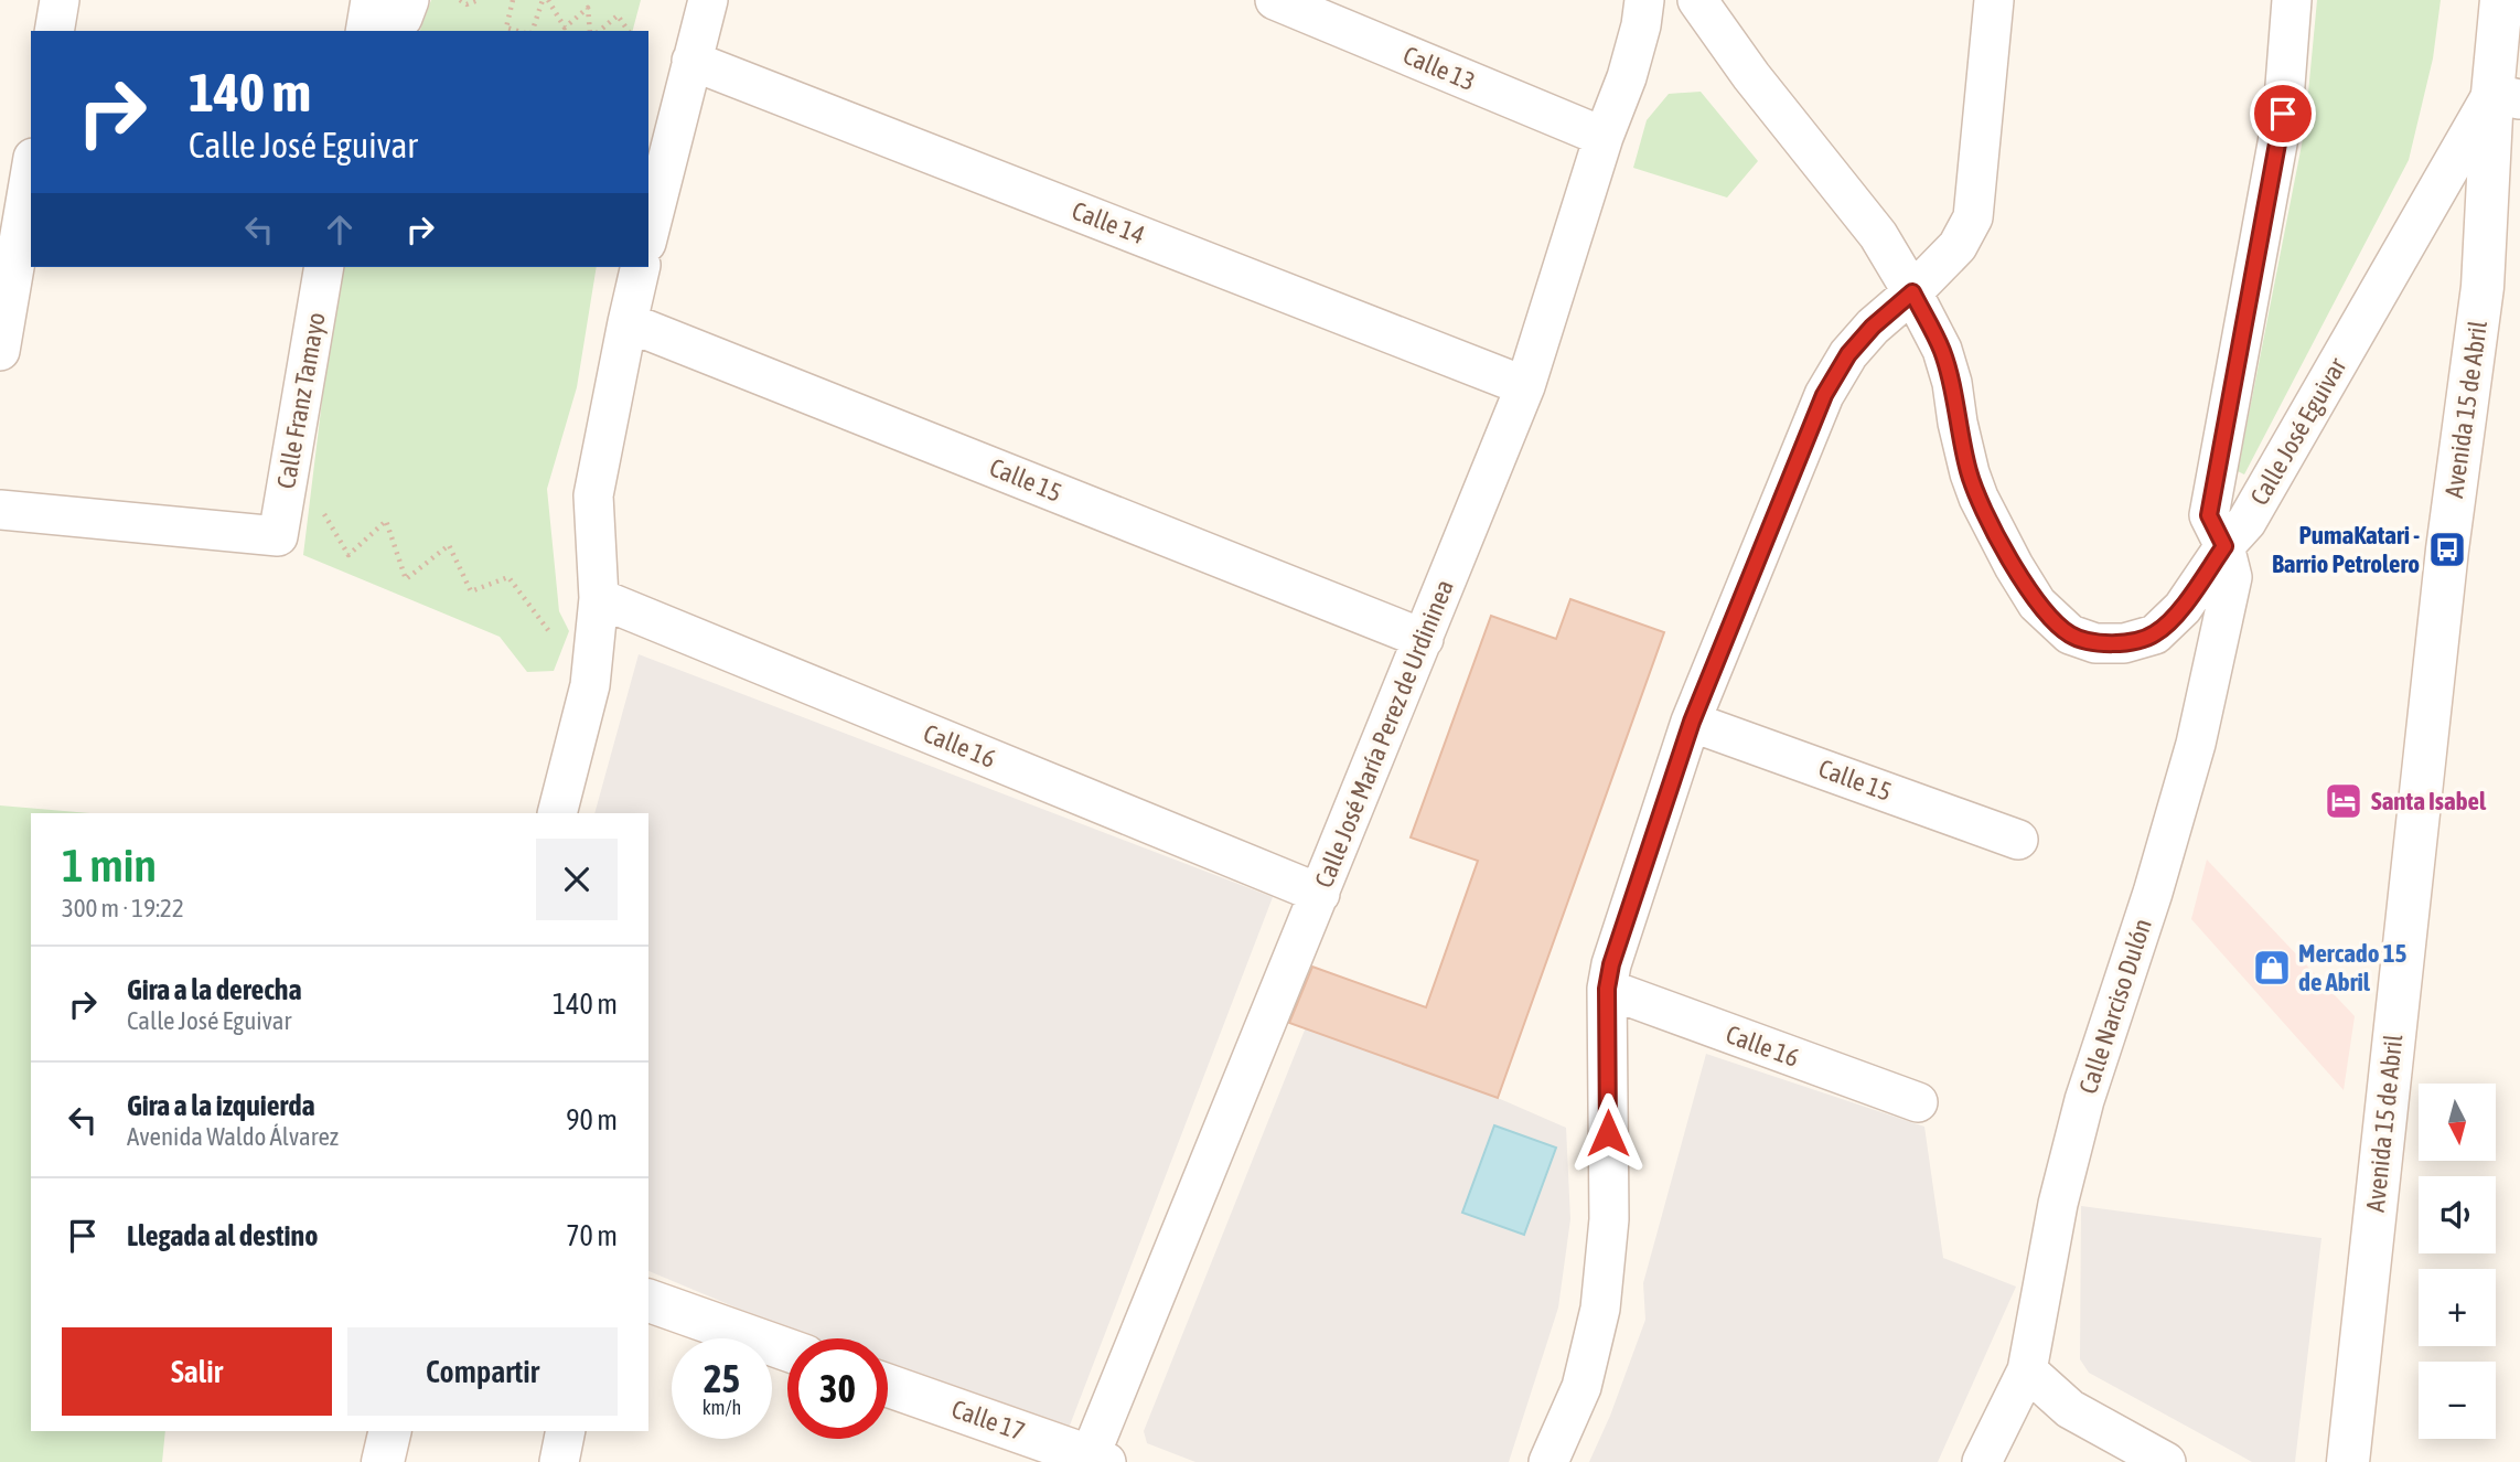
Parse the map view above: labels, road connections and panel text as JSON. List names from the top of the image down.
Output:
{
  "streets": {
    "main road": ["Avenida 15 de Abril", "Calle 17"],
    "street": [
      "Calle 13",
      "Calle 14",
      "Calle Franz Tamayo",
      "Calle José Eguivar",
      "Calle 15",
      "Calle José María Perez de Urdininea",
      "Calle 16",
      "Calle Narciso Dulón"
    ]
  },
  "crossings": [
    ["Calle 13", "Calle José María Perez de Urdininea"],
    ["Calle 14", "Calle José María Perez de Urdininea"],
    ["Avenida 15 de Abril", "Calle José Eguivar"],
    ["Calle José Eguivar", "Calle Narciso Dulón"],
    ["Calle 15", "Calle José María Perez de Urdininea"],
    ["Calle José María Perez de Urdininea", "Calle 16"],
    ["Calle José María Perez de Urdininea", "Calle 17"]
  ],
  "places": {
    "bus stop": ["PumaKatari - Barrio Petrolero"],
    "hotel": ["Santa Isabel"],
    "shop": ["Mercado 15 de Abril"]
  },
  "north": "bottom",
  "page": {
    "turn": ["140 m", "Calle José Eguivar"],
    "heading": ["1 min", "300 m · 19:22"],
    "list": [
      {
        "name": "Gira a la derecha",
        "note": "Calle José Eguivar",
        "value": "140 m"
      },
      {
        "name": "Gira a la izquierda",
        "note": "Avenida Waldo Álvarez",
        "value": "90 m"
      },
      {
        "name": "Llegada al destino",
        "value": "70 m"
      }
    ],
    "map_buttons": ["+", "−"],
    "buttons": ["Salir", "Compartir"],
    "speed": "25 km/h",
    "limit": "30"
  }
}
